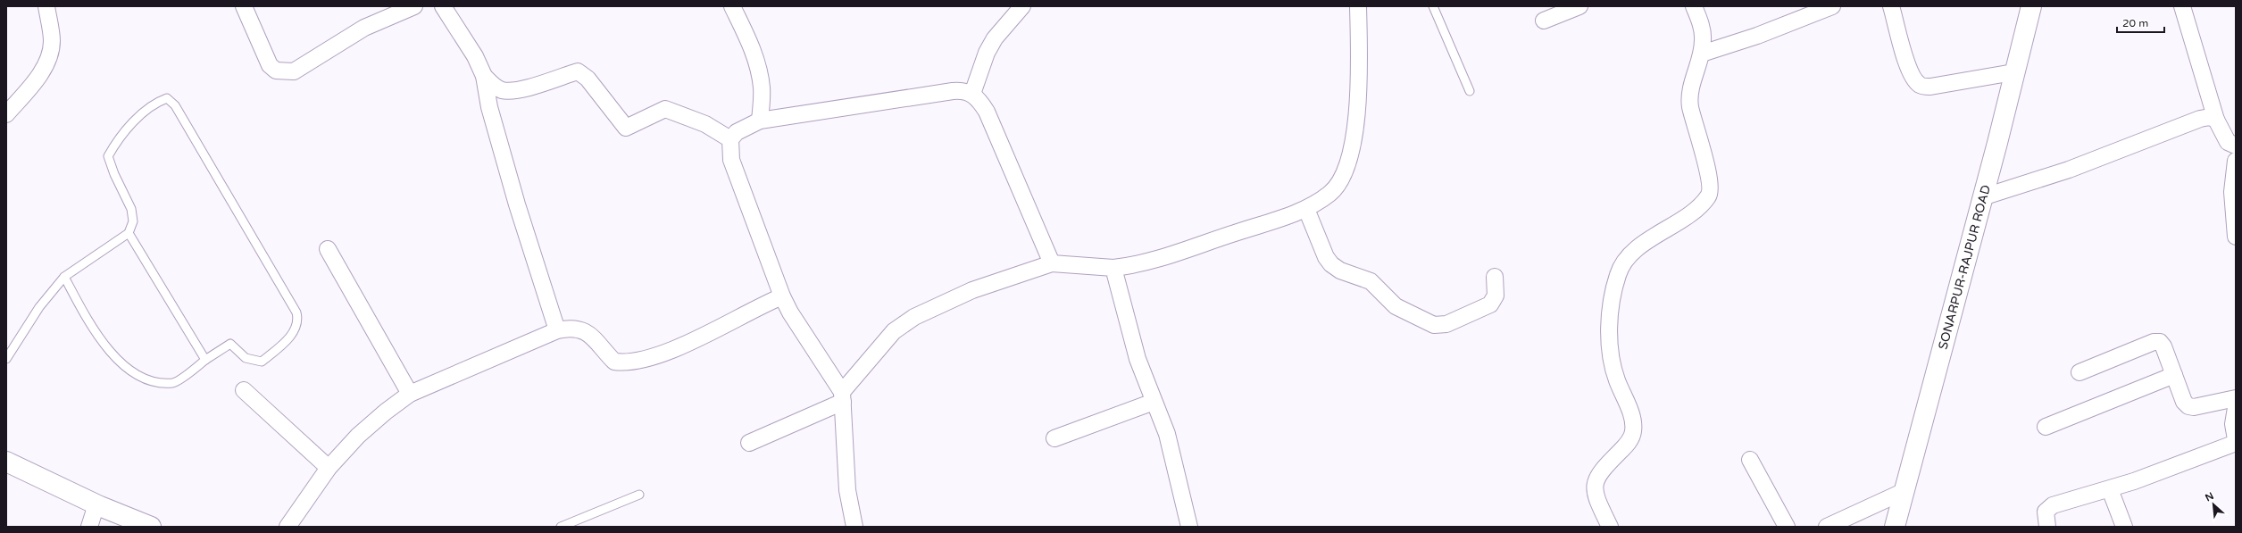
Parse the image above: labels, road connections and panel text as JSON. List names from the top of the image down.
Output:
{
  "streets": {
    "main road": ["SONARPUR-RAJPUR ROAD"]
  },
  "scale_bar": "20 m",
  "north": "top left"
}
